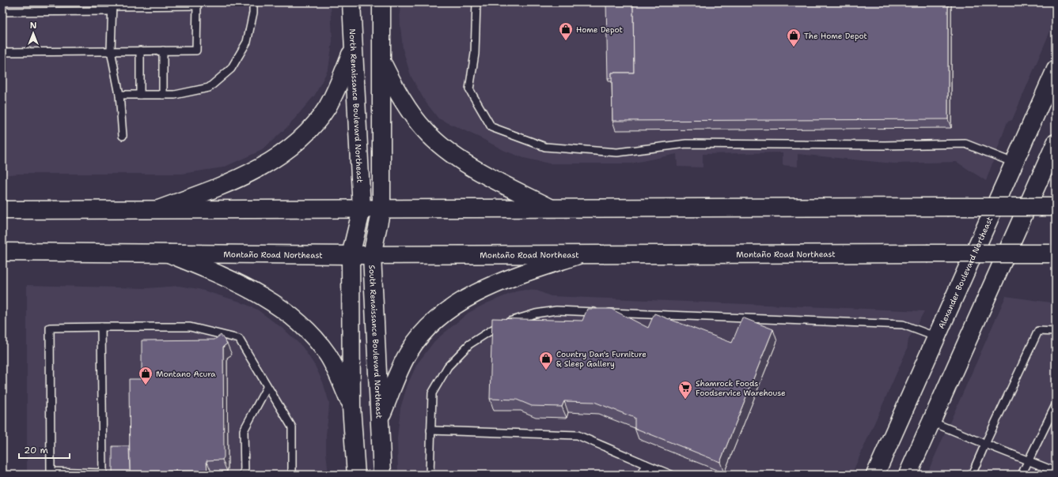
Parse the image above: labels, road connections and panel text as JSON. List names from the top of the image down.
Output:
{
  "streets": {
    "street": [
      "North Renaissance Boulevard Northeast",
      "Montaño Road Northeast",
      "Alexander Boulevard Northeast",
      "South Renaissance Boulevard Northeast"
    ]
  },
  "crossings": [
    ["Montaño Road Northeast", "South Renaissance Boulevard Northeast"]
  ],
  "places": {
    "shop": [
      "Home Depot",
      "The Home Depot",
      "Country Dan's Furniture & Sleep Gallery",
      "Montano Acura"
    ],
    "supermarket": ["Shamrock Foods Foodservice Warehouse"]
  },
  "scale_bar": "20 m",
  "north": "top"
}
